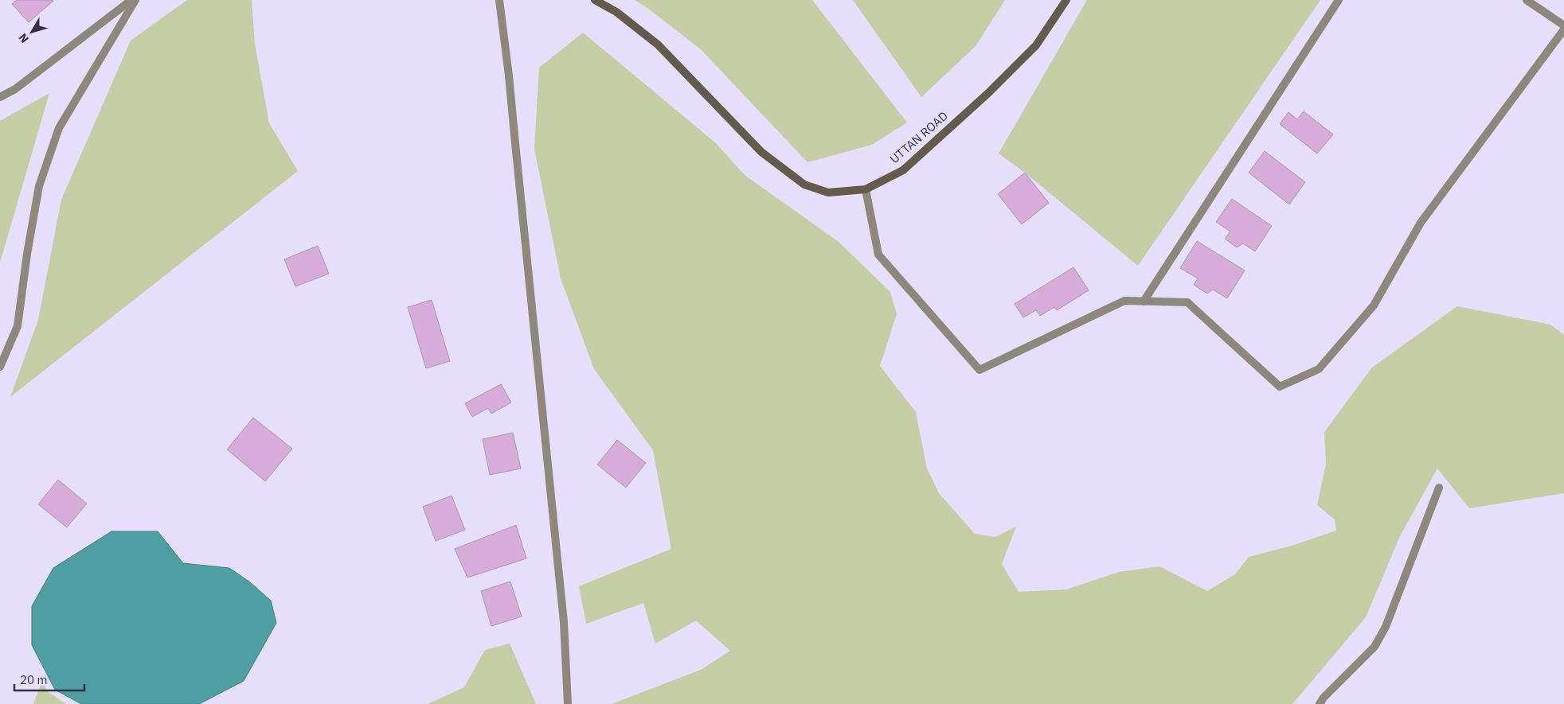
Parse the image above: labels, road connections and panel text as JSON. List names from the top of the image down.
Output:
{
  "streets": {
    "main road": ["UTTAN ROAD"]
  },
  "scale_bar": "20 m",
  "north": "bottom left"
}
